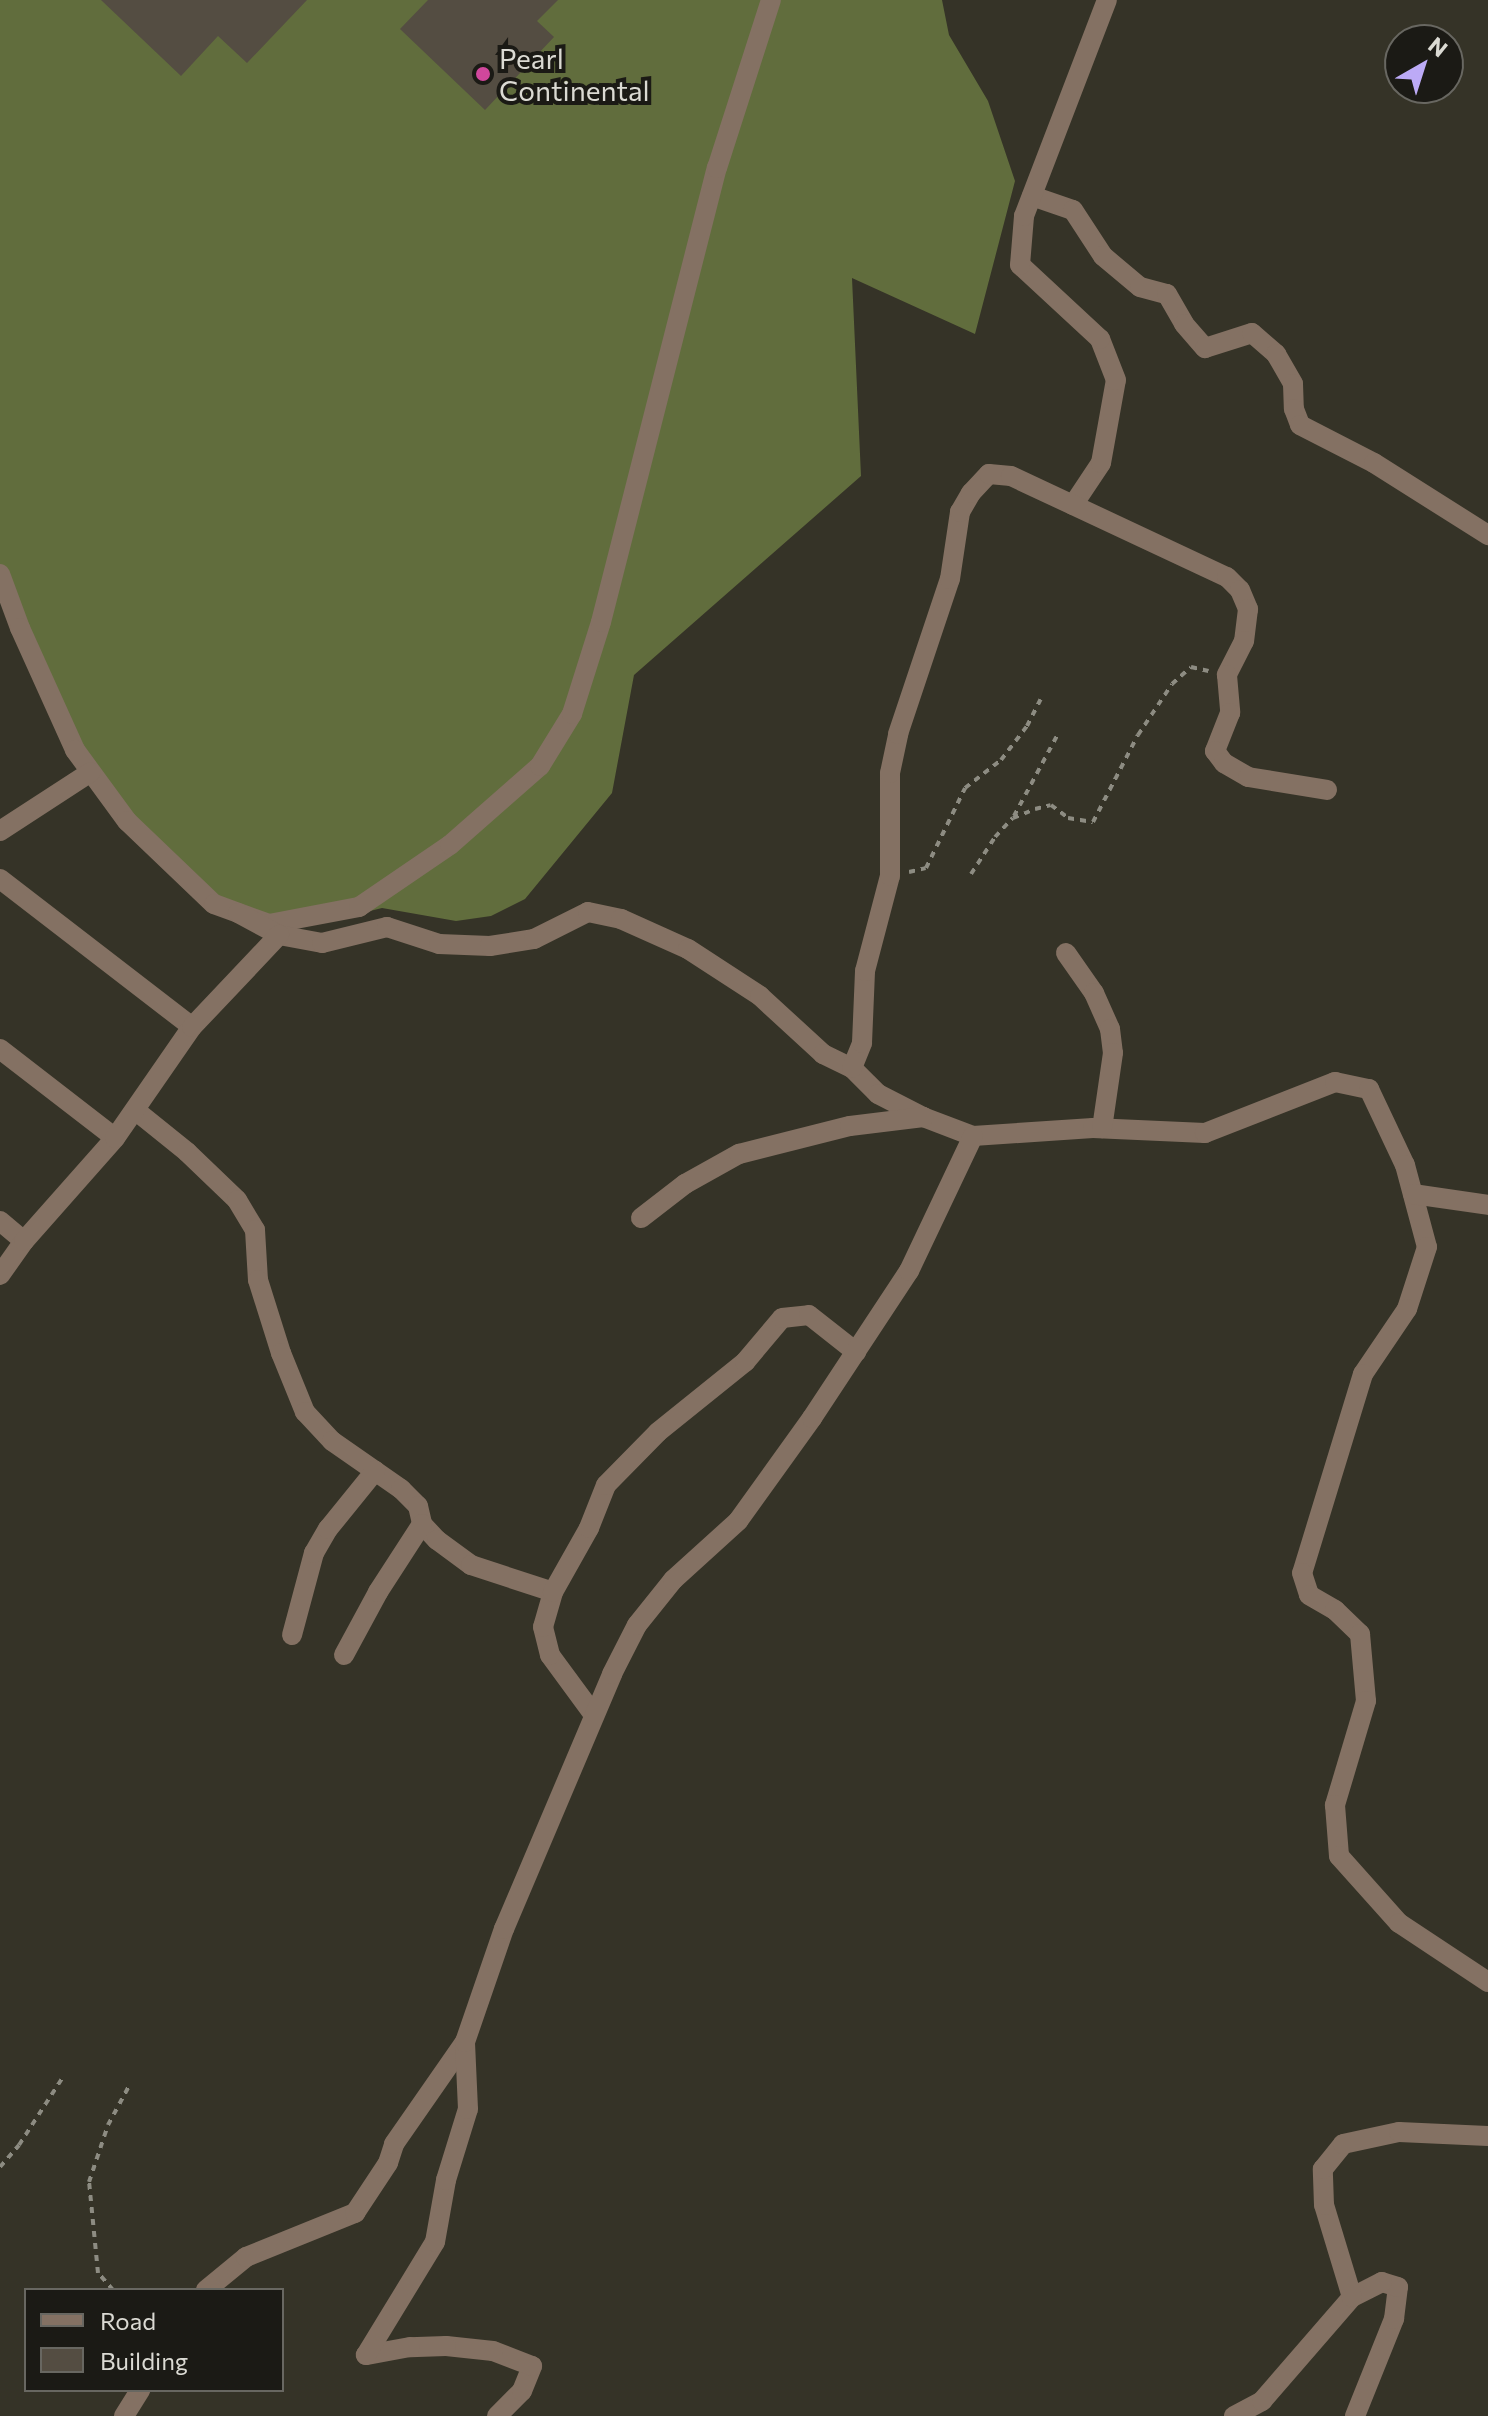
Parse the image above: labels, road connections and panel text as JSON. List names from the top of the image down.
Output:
{
  "places": ["Pearl Continental"],
  "legend": ["Road", "Building"],
  "north": "top right"
}
